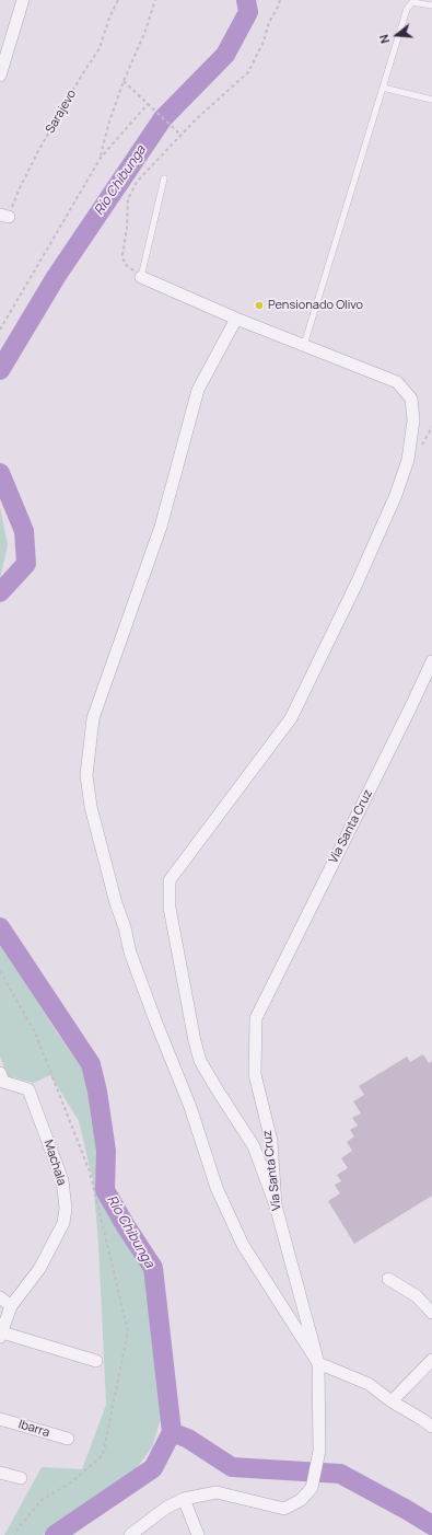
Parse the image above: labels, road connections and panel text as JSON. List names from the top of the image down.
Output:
{
  "streets": {
    "street": ["Vía Santa Cruz", "Machala", "Ibarra"],
    "path": ["Sarajevo"]
  },
  "water": ["Río Chibunga"],
  "places": ["Pensionado Olivo"],
  "north": "left"
}
